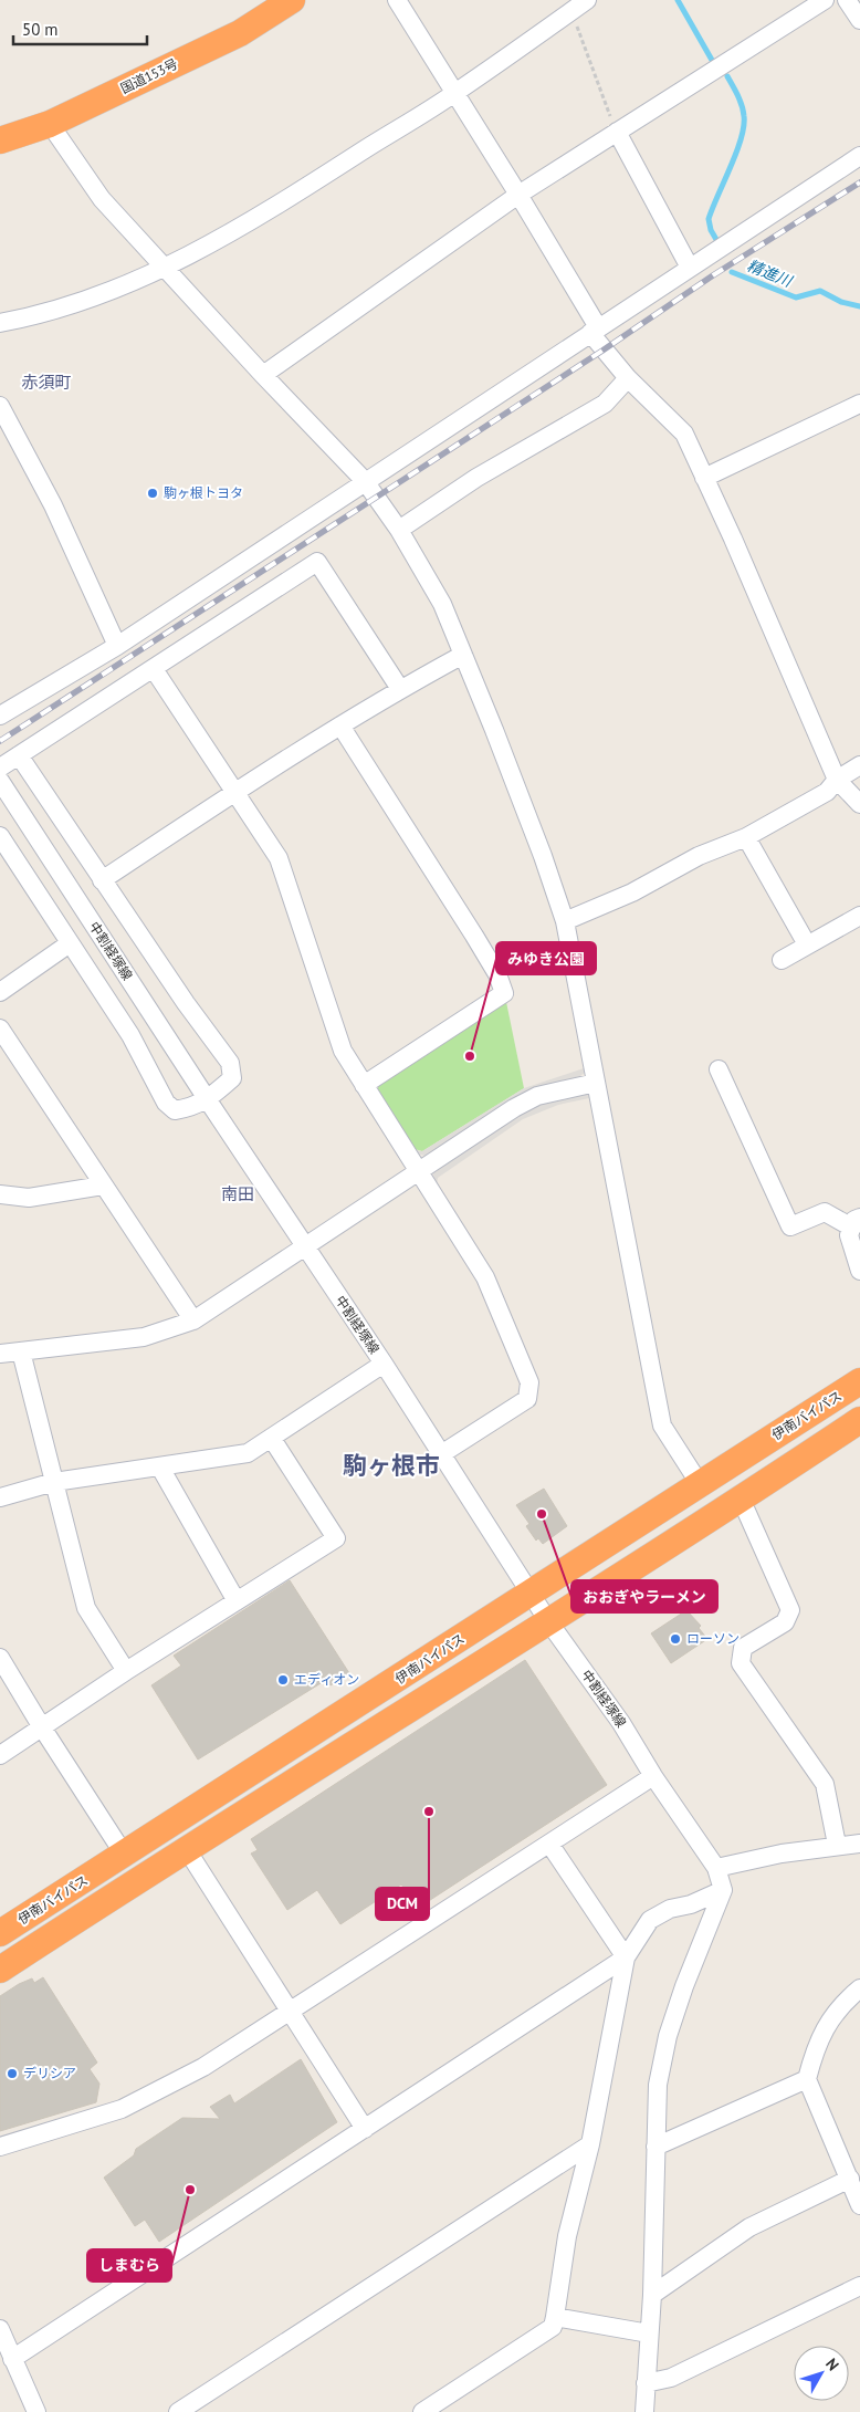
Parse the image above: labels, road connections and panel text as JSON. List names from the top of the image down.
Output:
{
  "streets": {
    "highway": ["国道153号", "伊南バイパス"],
    "street": ["中割経塚線"]
  },
  "crossings": [
    ["中割経塚線", "伊南バイパス"]
  ],
  "districts": ["赤須町", "南田", "駒ヶ根市"],
  "water": ["精進川"],
  "places": [
    "駒ヶ根トヨタ",
    "みゆき公園",
    "おおぎやラーメン",
    "ローソン",
    "エディオン",
    "DCM",
    "デリシア",
    "しまむら"
  ],
  "scale_bar": "50 m",
  "north": "top right"
}
